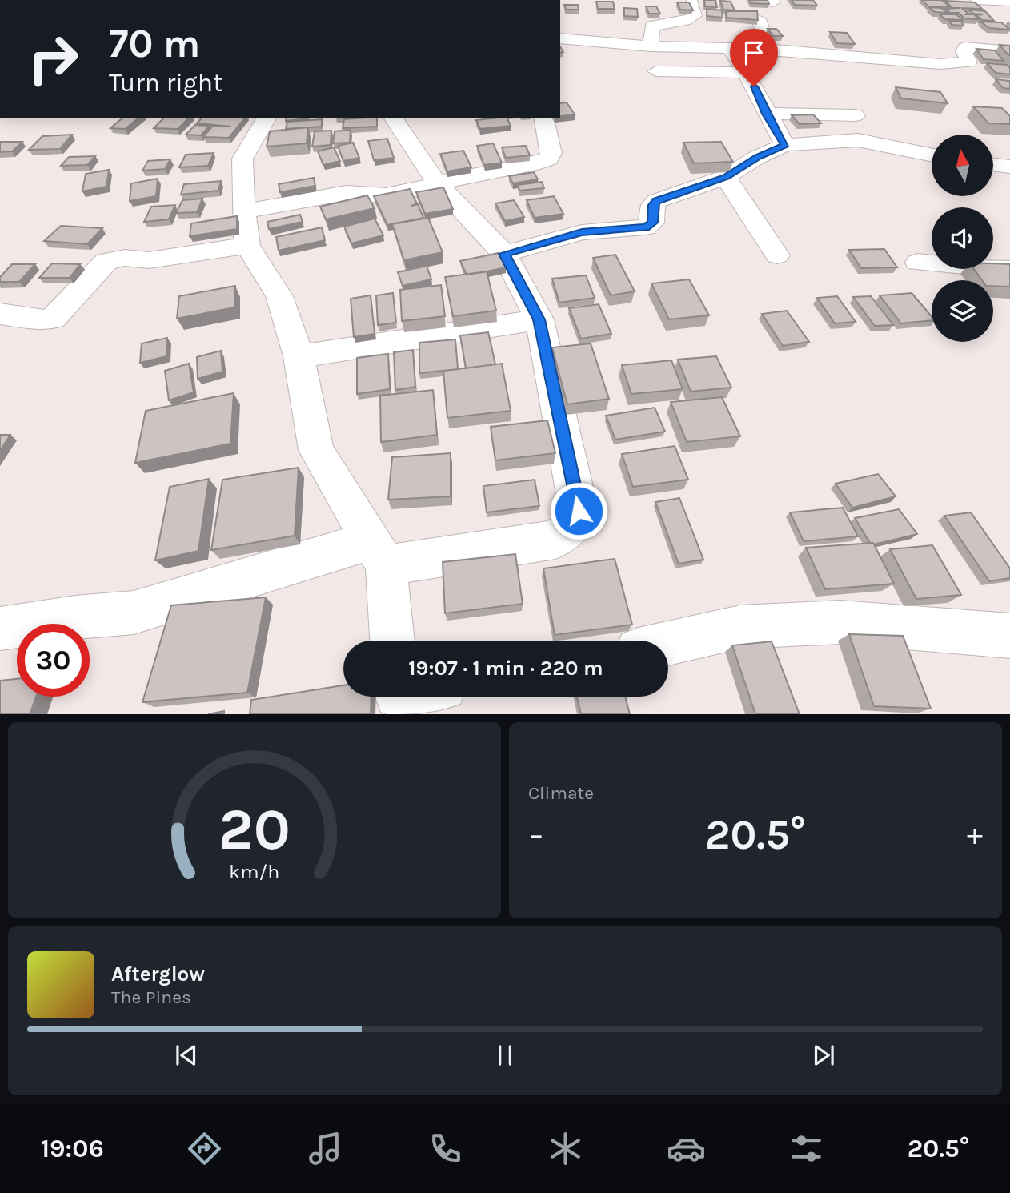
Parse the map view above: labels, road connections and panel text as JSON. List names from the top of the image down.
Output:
{
  "north": "top",
  "page": {
    "turn": ["70 m", "Turn right"],
    "limit": "30",
    "trip": "19:07 · 1 min · 220 m",
    "tile": "Climate",
    "heat": ["−", "20.5°", "+"],
    "song": ["Afterglow", "The Pines"],
    "tabs": ["19:06", "20.5°"],
    "gauge": ["20", "km/h"]
  }
}
